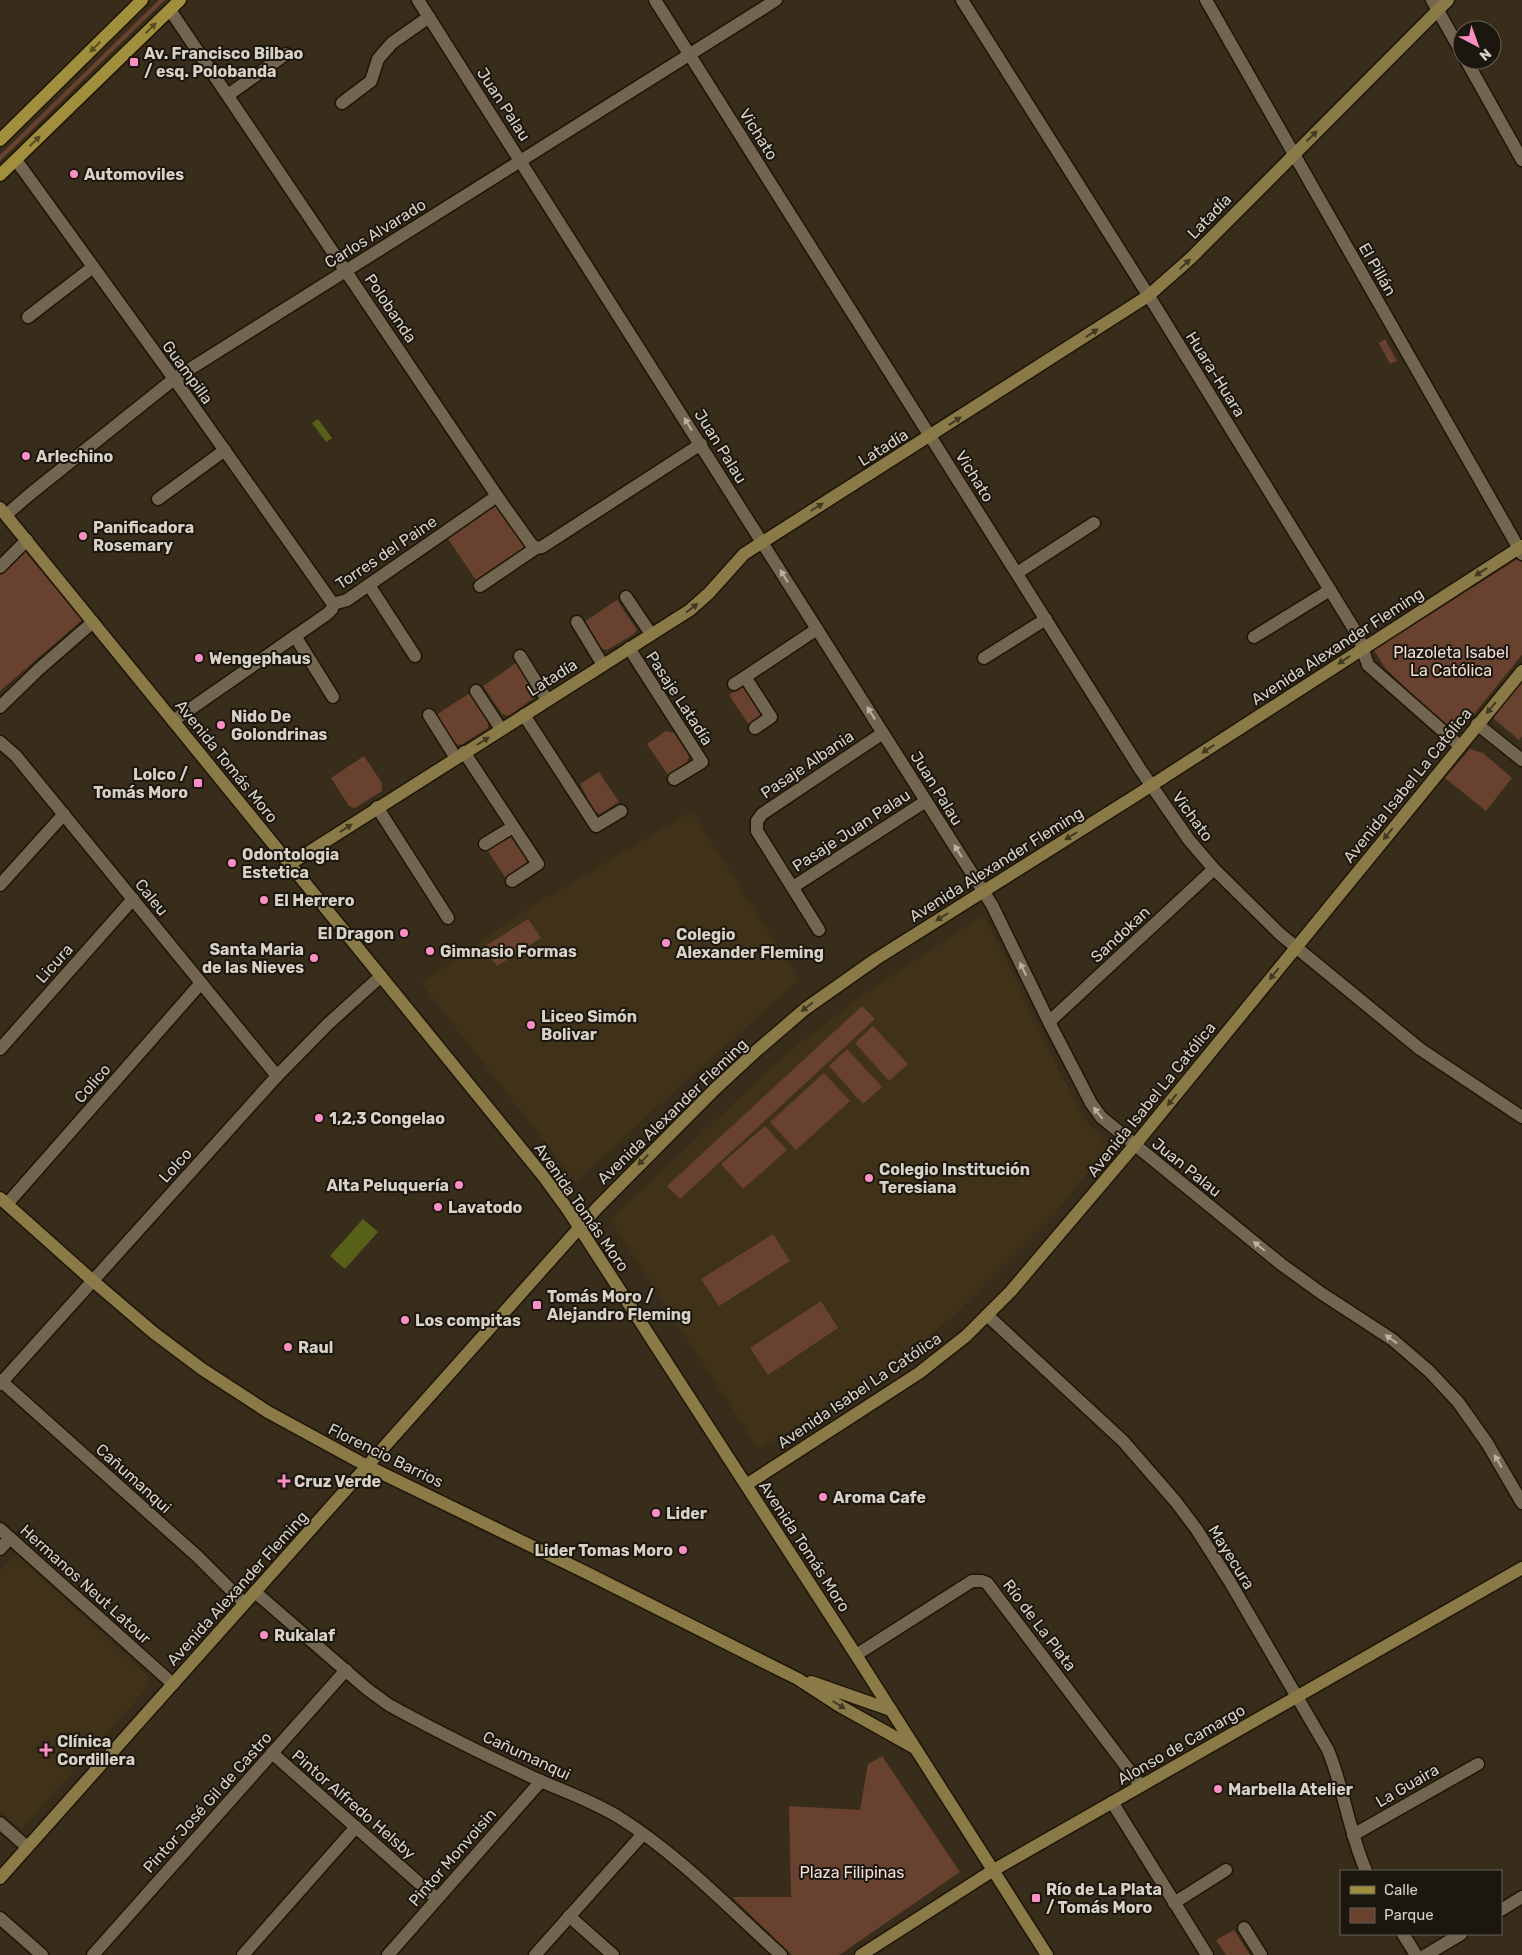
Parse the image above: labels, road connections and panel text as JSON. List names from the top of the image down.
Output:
{
  "streets": {
    "main road": [
      "Latadía",
      "Avenida Alexander Fleming",
      "Avenida Tomás Moro",
      "Avenida Isabel La Católica",
      "Florencio Barrios",
      "Alonso de Camargo"
    ],
    "street": [
      "Juan Palau",
      "Vichato",
      "Carlos Alvarado",
      "El Pillán",
      "Polobanda",
      "Guampilla",
      "Huara-Huara",
      "Torres del Paine",
      "Pasaje Latadía",
      "Pasaje Albania",
      "Pasaje Juan Palau",
      "Caleu",
      "Sandokan",
      "Licura",
      "Colico",
      "Lolco",
      "Cañumanqui",
      "Mayecura",
      "Hermanos Neut Latour",
      "Río de La Plata",
      "La Guaira",
      "Pintor José Gil de Castro",
      "Pintor Alfredo Helsby",
      "Pintor Monvoisin"
    ]
  },
  "crossings": [
    ["Juan Palau", "Latadía"],
    ["Juan Palau", "Carlos Alvarado"],
    ["Juan Palau", "Avenida Alexander Fleming"],
    ["Juan Palau", "Pasaje Albania"],
    ["Juan Palau", "Avenida Isabel La Católica"],
    ["Juan Palau", "Pasaje Juan Palau"],
    ["Juan Palau", "Sandokan"],
    ["Vichato", "Latadía"],
    ["Vichato", "Carlos Alvarado"],
    ["Vichato", "Avenida Alexander Fleming"],
    ["Vichato", "Avenida Isabel La Católica"],
    ["Vichato", "Sandokan"],
    ["Latadía", "El Pillán"],
    ["Latadía", "Huara-Huara"],
    ["Latadía", "Pasaje Latadía"],
    ["Latadía", "Avenida Tomás Moro"],
    ["Carlos Alvarado", "Polobanda"],
    ["Carlos Alvarado", "Guampilla"],
    ["Carlos Alvarado", "Avenida Tomás Moro"],
    ["El Pillán", "Avenida Alexander Fleming"],
    ["Polobanda", "Torres del Paine"],
    ["Guampilla", "Torres del Paine"],
    ["Huara-Huara", "Avenida Alexander Fleming"],
    ["Huara-Huara", "Avenida Isabel La Católica"],
    ["Torres del Paine", "Avenida Tomás Moro"],
    ["Avenida Alexander Fleming", "Avenida Tomás Moro"],
    ["Avenida Alexander Fleming", "Florencio Barrios"],
    ["Avenida Alexander Fleming", "Cañumanqui"],
    ["Avenida Alexander Fleming", "Hermanos Neut Latour"],
    ["Avenida Tomás Moro", "Avenida Isabel La Católica"],
    ["Avenida Tomás Moro", "Lolco"],
    ["Avenida Tomás Moro", "Florencio Barrios"],
    ["Avenida Tomás Moro", "Río de La Plata"],
    ["Avenida Tomás Moro", "Alonso de Camargo"],
    ["Pasaje Albania", "Pasaje Juan Palau"],
    ["Avenida Isabel La Católica", "Mayecura"],
    ["Caleu", "Licura"],
    ["Caleu", "Colico"],
    ["Caleu", "Lolco"],
    ["Colico", "Florencio Barrios"],
    ["Lolco", "Florencio Barrios"],
    ["Lolco", "Cañumanqui"],
    ["Cañumanqui", "Pintor José Gil de Castro"],
    ["Cañumanqui", "Pintor Monvoisin"],
    ["Mayecura", "Alonso de Camargo"],
    ["Mayecura", "La Guaira"],
    ["Río de La Plata", "Alonso de Camargo"],
    ["Pintor José Gil de Castro", "Pintor Alfredo Helsby"],
    ["Pintor Alfredo Helsby", "Pintor Monvoisin"]
  ],
  "one_way": [
    "Juan Palau",
    "Latadía",
    "Avenida Alexander Fleming",
    "Avenida Isabel La Católica"
  ],
  "parks": ["Plazoleta Isabel La Católica", "Plaza Filipinas"],
  "places": {
    "transit": [
      "Av. Francisco Bilbao / esq. Polobanda",
      "Lolco / Tomás Moro",
      "Tomás Moro / Alejandro Fleming",
      "Río de La Plata / Tomás Moro"
    ],
    "other": [
      "Automoviles",
      "Arlechino",
      "Panificadora Rosemary",
      "Wengephaus",
      "Nido De Golondrinas",
      "Odontologia Estetica",
      "El Herrero",
      "El Dragon",
      "Colegio Alexander Fleming",
      "Gimnasio Formas",
      "Santa Maria de las Nieves",
      "Liceo Simón Bolivar",
      "1,2,3 Congelao",
      "Colegio Institución Teresiana",
      "Alta Peluquería",
      "Lavatodo",
      "Los compitas",
      "Raul",
      "Aroma Cafe",
      "Lider",
      "Lider Tomas Moro",
      "Rukalaf",
      "Marbella Atelier"
    ],
    "health": ["Cruz Verde", "Clínica Cordillera"]
  },
  "legend": ["Calle", "Parque"],
  "north": "bottom right"
}
